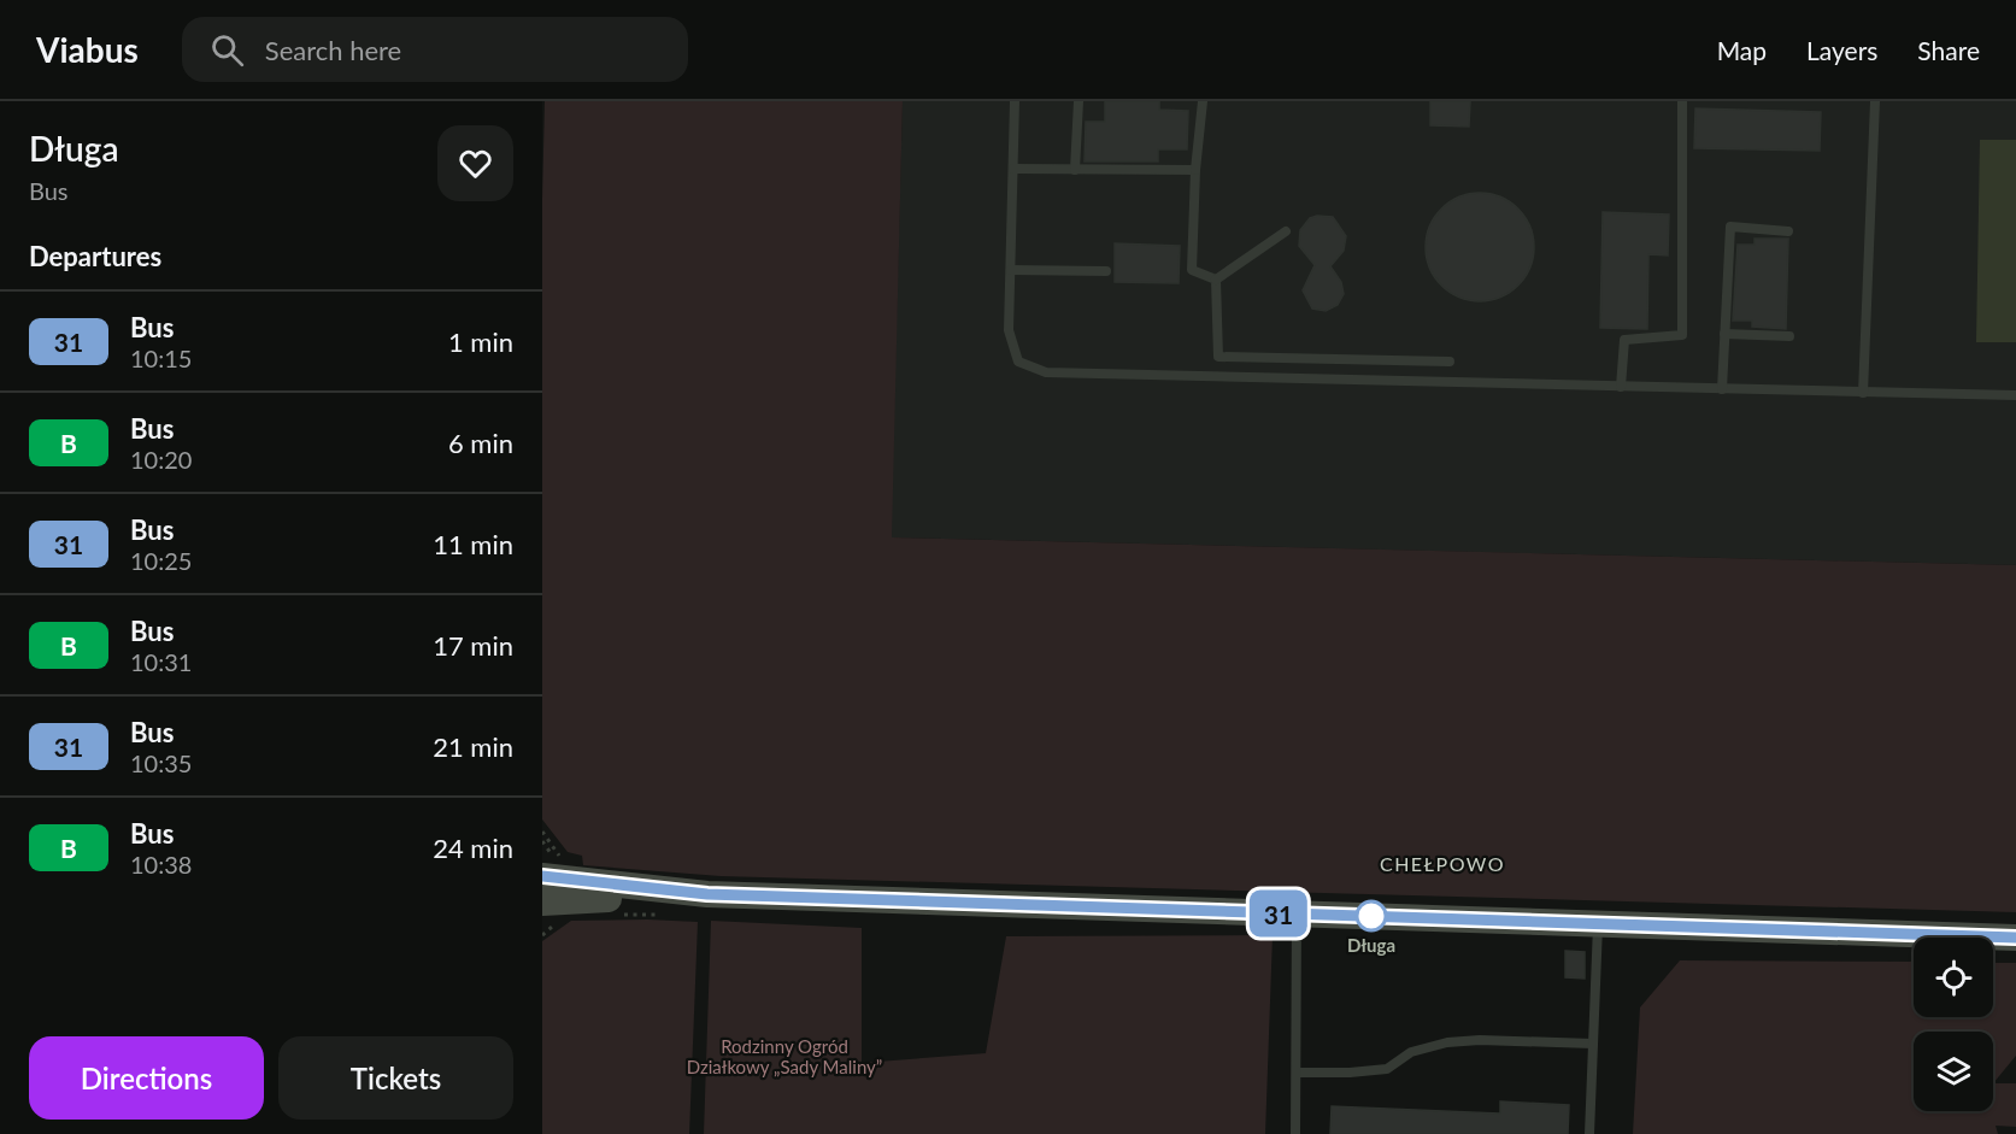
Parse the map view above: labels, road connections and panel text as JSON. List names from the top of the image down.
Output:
{
  "districts": ["CHEŁPOWO"],
  "parks": ["Rodzinny Ogród Działkowy „Sady Maliny”"],
  "places": ["Długa"],
  "lines": ["bus line 31"],
  "page": {
    "header": "Viabus",
    "search": "Search here",
    "nav": ["Map", "Layers", "Share"],
    "heading": [
      ["Długa", "Bus"],
      "Departures"
    ],
    "on_map": "31",
    "list": [
      {
        "mark": "31",
        "name": "Bus",
        "note": "10:15",
        "value": "1 min"
      },
      {
        "mark": "B",
        "name": "Bus",
        "note": "10:20",
        "value": "6 min"
      },
      {
        "mark": "31",
        "name": "Bus",
        "note": "10:25",
        "value": "11 min"
      },
      {
        "mark": "B",
        "name": "Bus",
        "note": "10:31",
        "value": "17 min"
      },
      {
        "mark": "31",
        "name": "Bus",
        "note": "10:35",
        "value": "21 min"
      },
      {
        "mark": "B",
        "name": "Bus",
        "note": "10:38",
        "value": "24 min"
      }
    ],
    "buttons": ["Directions", "Tickets"]
  }
}
